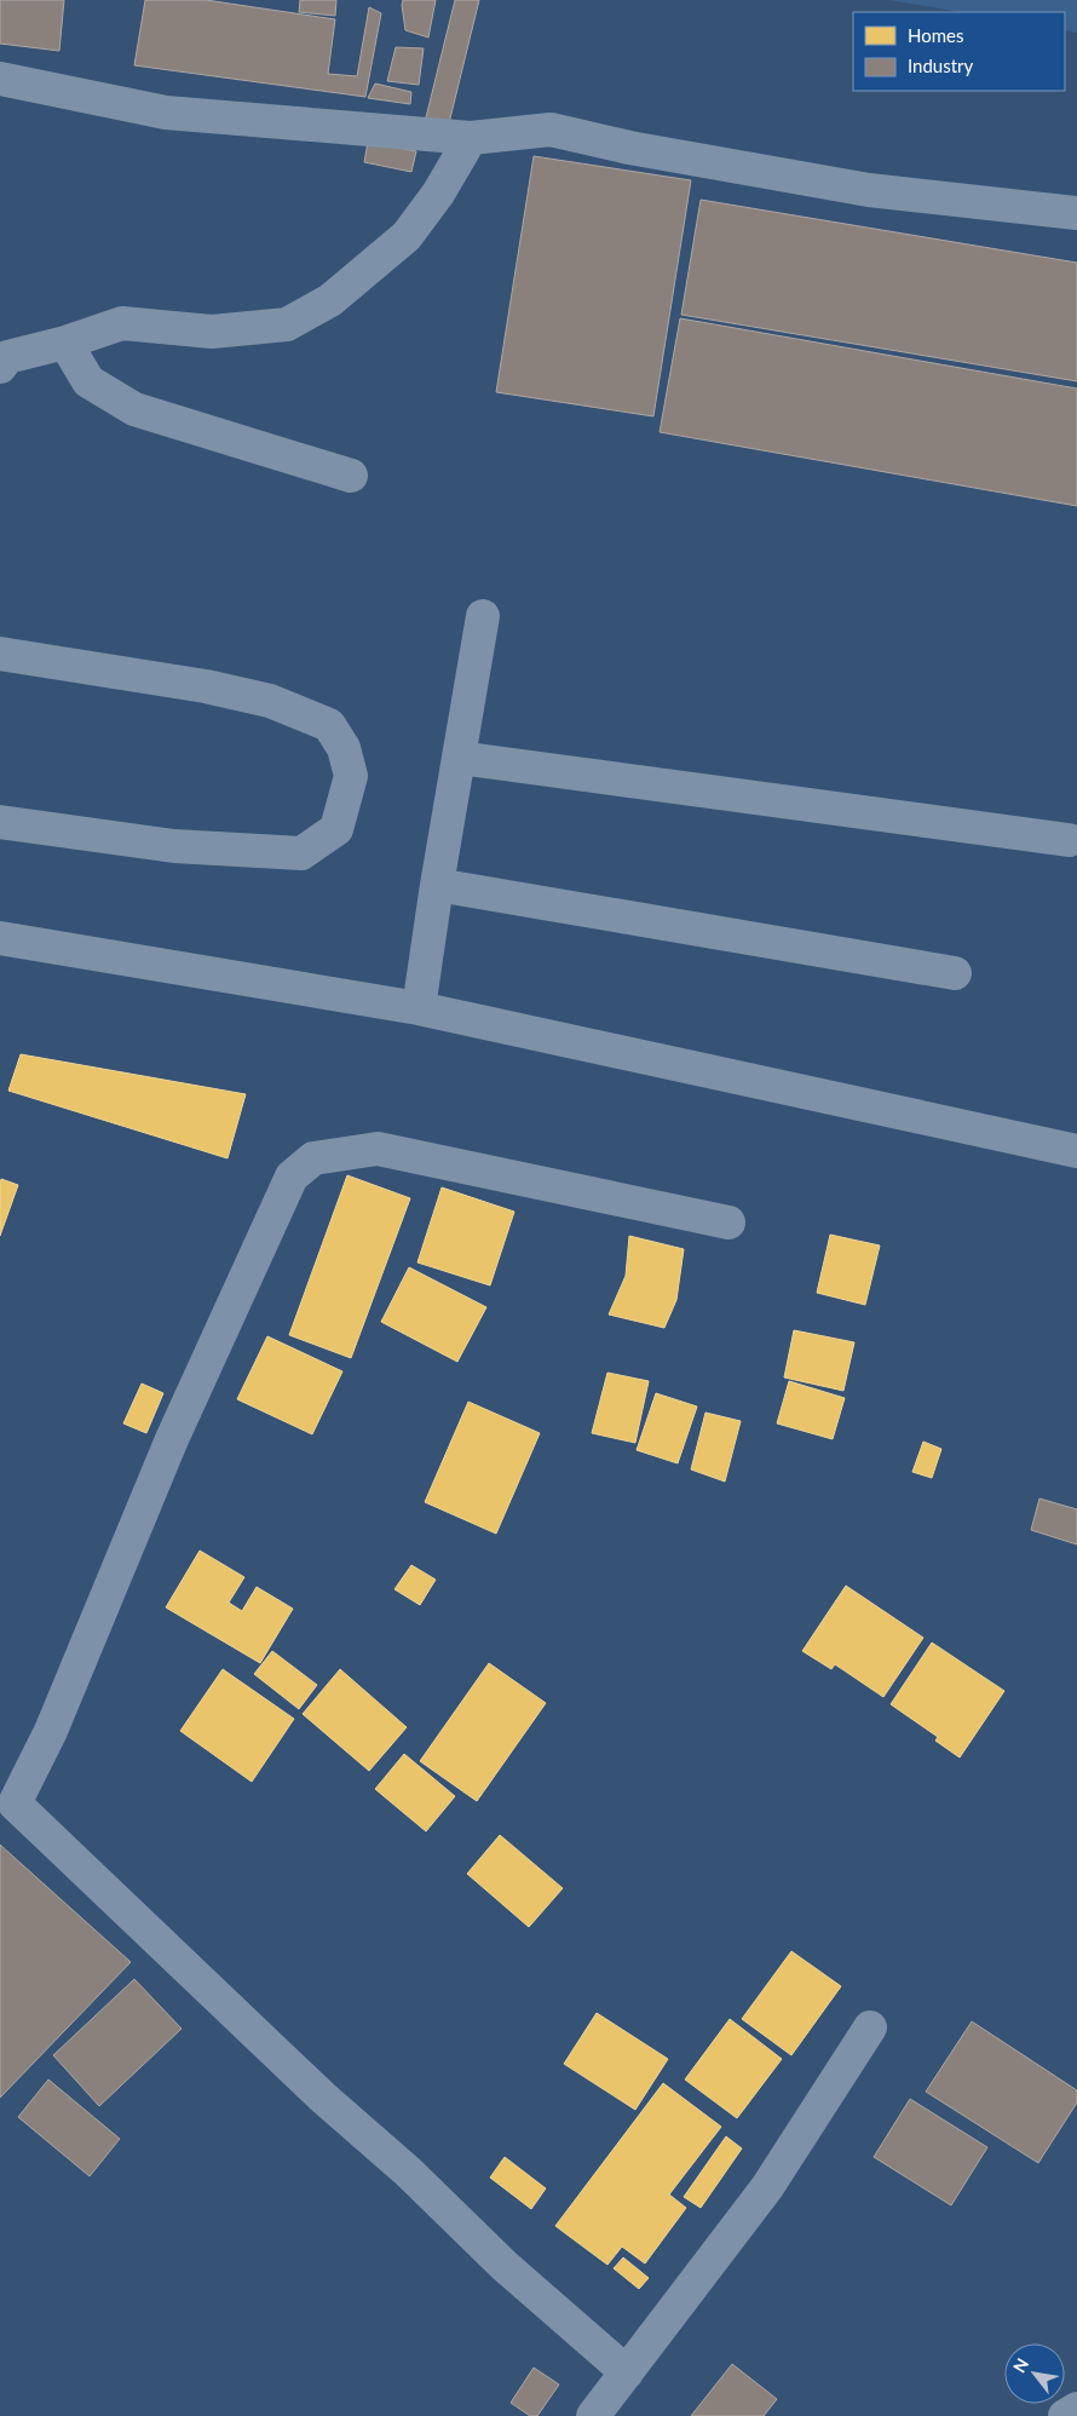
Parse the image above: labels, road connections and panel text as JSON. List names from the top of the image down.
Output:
{
  "legend": ["Homes", "Industry"],
  "north": "top left"
}
